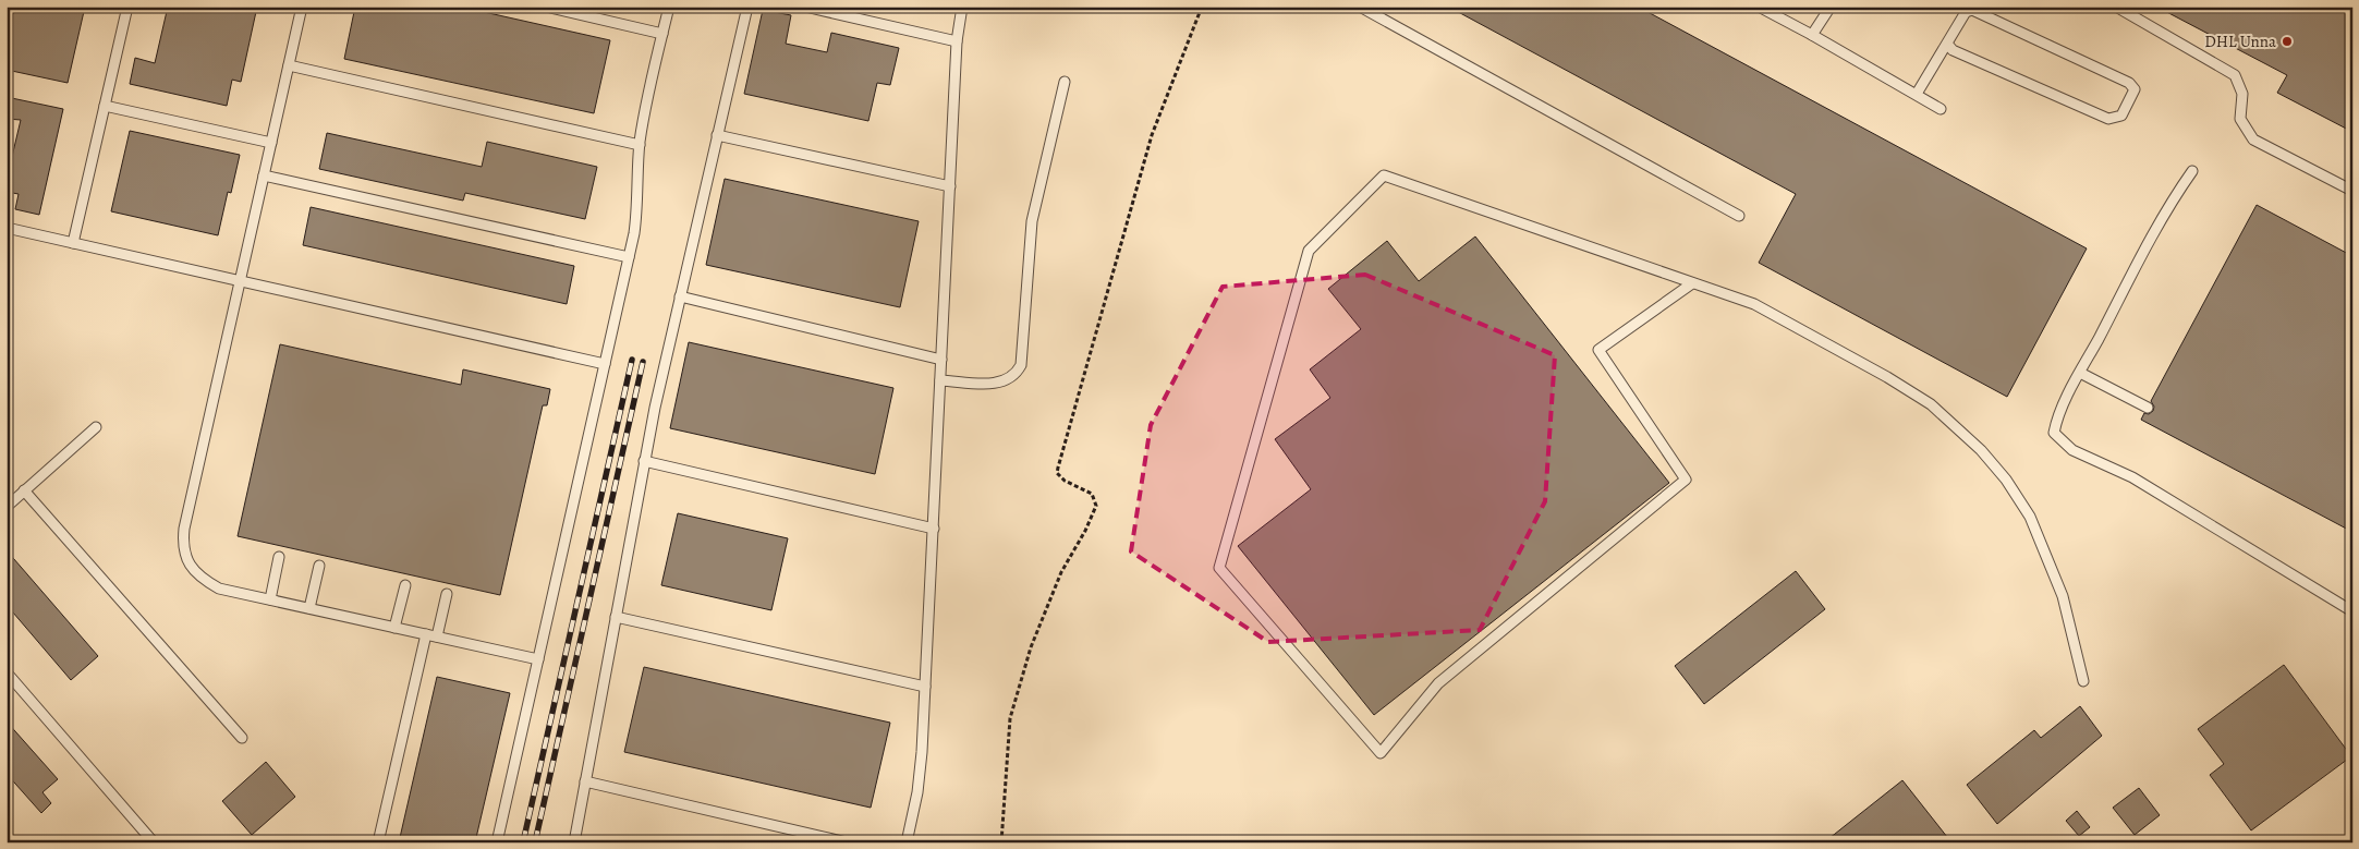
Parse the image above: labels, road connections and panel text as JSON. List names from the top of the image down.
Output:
{
  "places": ["DHL Unna"]
}
